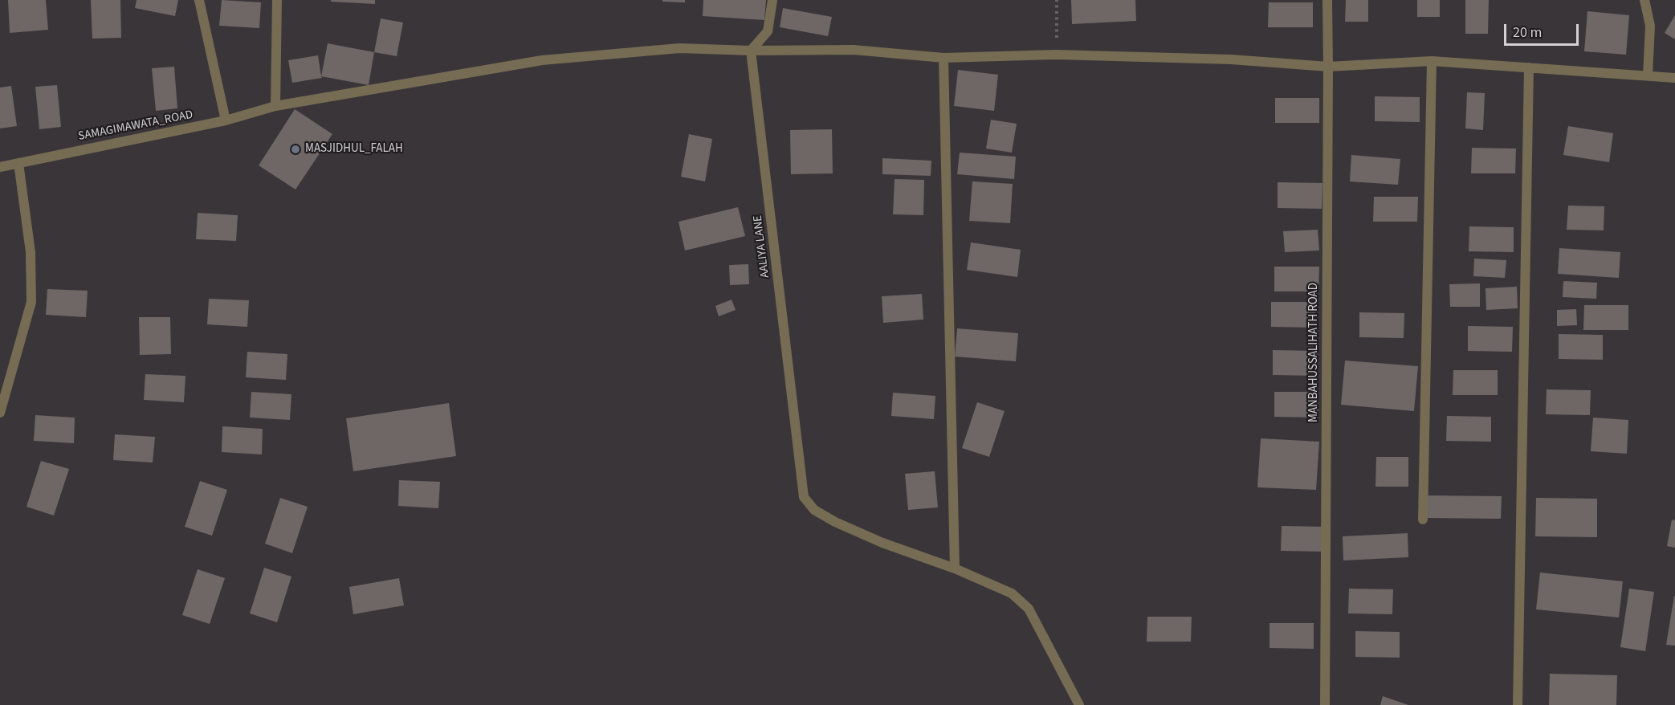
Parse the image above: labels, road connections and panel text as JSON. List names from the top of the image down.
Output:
{
  "streets": {
    "street": ["SAMAGIMAWATA_ROAD", "AALIYA LANE", "MANBAHUSSALIHATH ROAD"]
  },
  "crossings": [
    ["SAMAGIMAWATA_ROAD", "AALIYA LANE"],
    ["SAMAGIMAWATA_ROAD", "MANBAHUSSALIHATH ROAD"]
  ],
  "places": ["MASJIDHUL_FALAH"],
  "scale_bar": "20 m"
}
